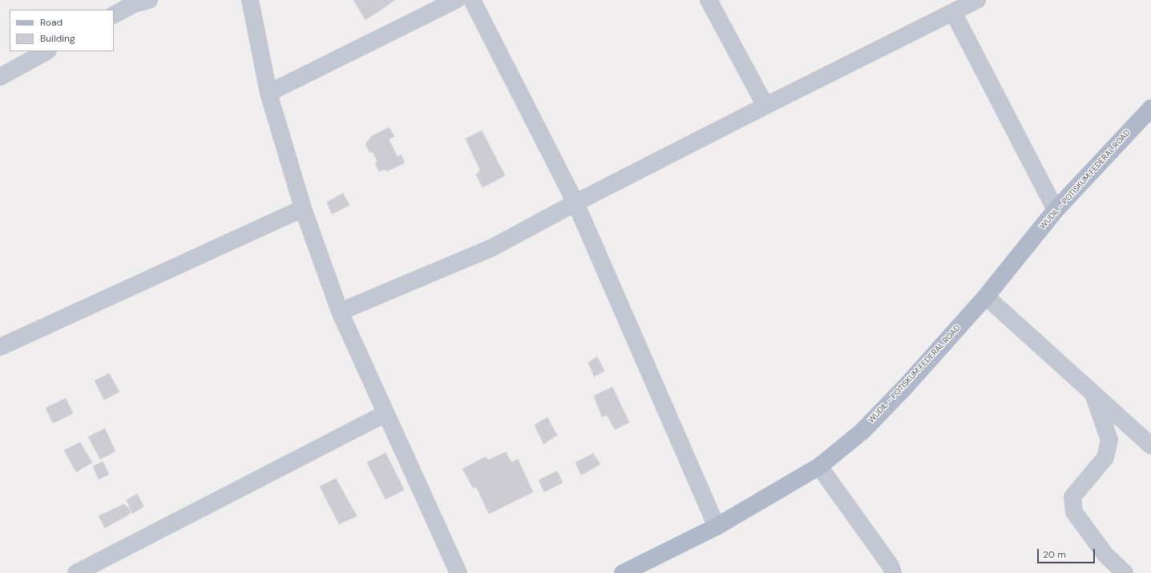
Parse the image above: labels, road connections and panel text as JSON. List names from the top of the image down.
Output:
{
  "streets": {
    "main road": ["WUDIL - POTISKUM FEDERAL ROAD"]
  },
  "legend": ["Road", "Building"],
  "scale_bar": "20 m"
}
